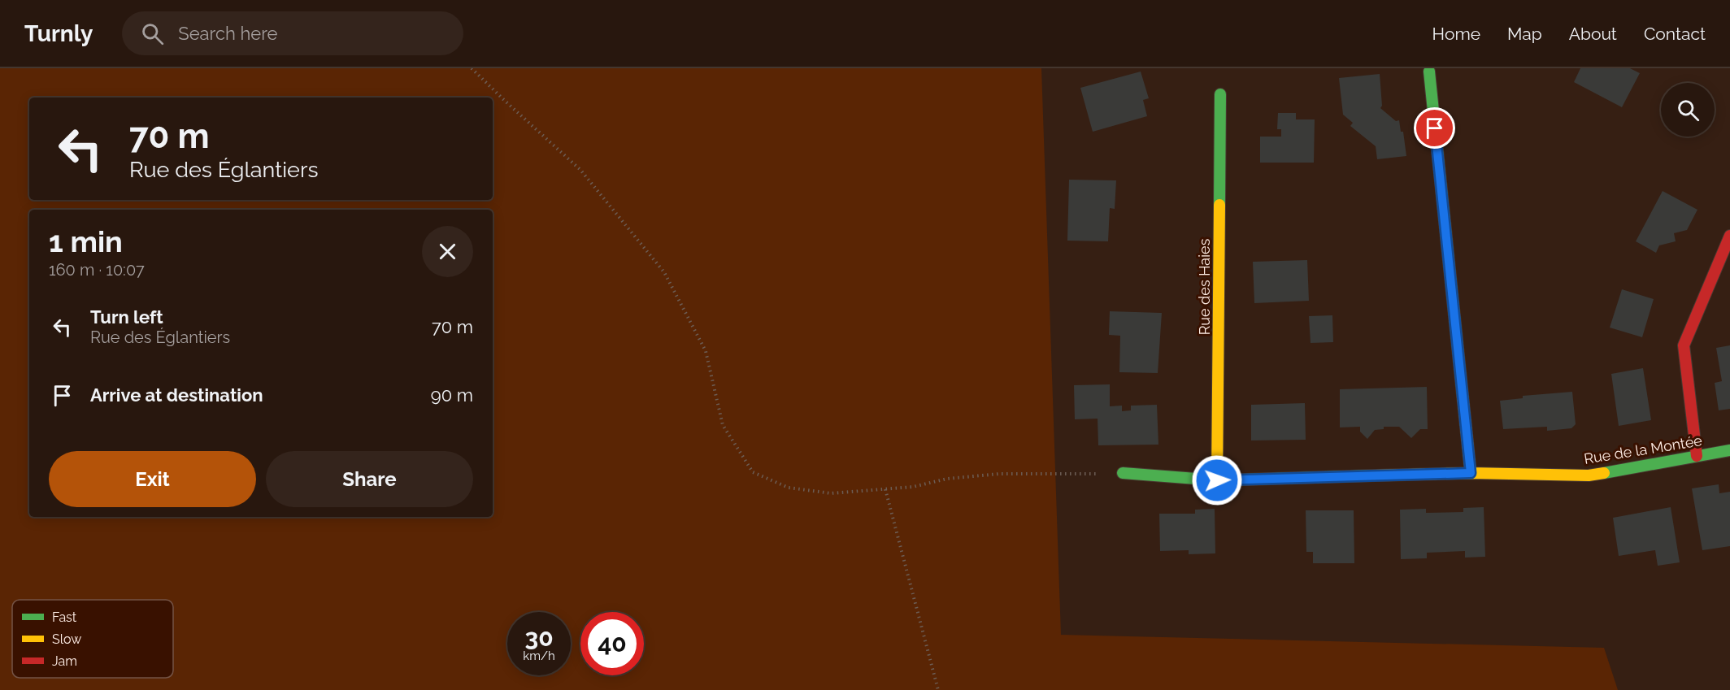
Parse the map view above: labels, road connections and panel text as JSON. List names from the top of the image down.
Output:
{
  "streets": {
    "street": ["Rue des Haies", "Rue de la Montée"]
  },
  "crossings": [
    ["Rue des Haies", "Rue de la Montée"]
  ],
  "legend": ["Fast", "Slow", "Jam"],
  "page": {
    "header": "Turnly",
    "search": "Search here",
    "nav": [
      "Home",
      "Map",
      "About",
      "Contact"
    ],
    "turn": ["70 m", "Rue des Églantiers"],
    "heading": ["1 min", "160 m · 10:07"],
    "list": [
      {
        "name": "Turn left",
        "note": "Rue des Églantiers",
        "value": "70 m"
      },
      {
        "name": "Arrive at destination",
        "value": "90 m"
      }
    ],
    "buttons": ["Exit", "Share"],
    "speed": "30 km/h",
    "limit": "40"
  }
}
